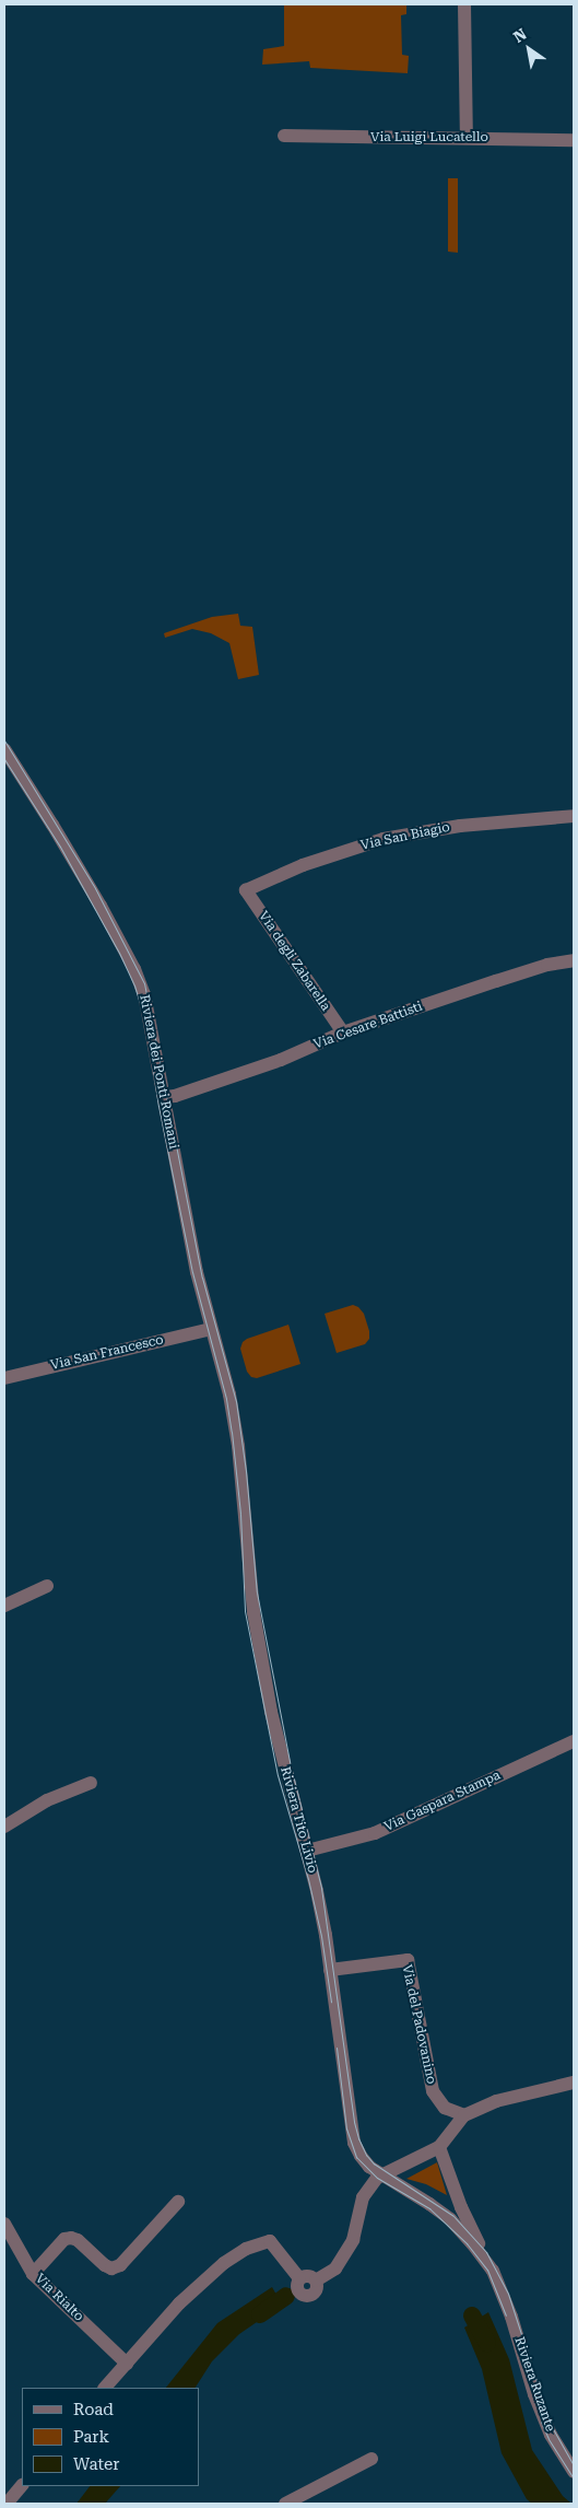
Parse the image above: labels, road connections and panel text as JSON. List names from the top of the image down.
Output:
{
  "streets": {
    "street": [
      "Via Luigi Lucatello",
      "Via San Biagio",
      "Via degli Zabarella",
      "Via Cesare Battisti",
      "Riviera dei Ponti Romani",
      "Via San Francesco",
      "Via Gaspara Stampa",
      "Riviera Tito Livio",
      "Via del Padovanino",
      "Via Rialto",
      "Riviera Ruzante"
    ]
  },
  "crossings": [
    ["Via San Biagio", "Via degli Zabarella"],
    ["Via degli Zabarella", "Via Cesare Battisti"],
    ["Via Cesare Battisti", "Riviera dei Ponti Romani"],
    ["Riviera dei Ponti Romani", "Via San Francesco"],
    ["Riviera dei Ponti Romani", "Riviera Tito Livio"],
    ["Via San Francesco", "Riviera Tito Livio"],
    ["Via Gaspara Stampa", "Riviera Tito Livio"],
    ["Riviera Tito Livio", "Via del Padovanino"],
    ["Riviera Tito Livio", "Riviera Ruzante"]
  ],
  "legend": ["Road", "Park", "Water"],
  "north": "top left"
}
